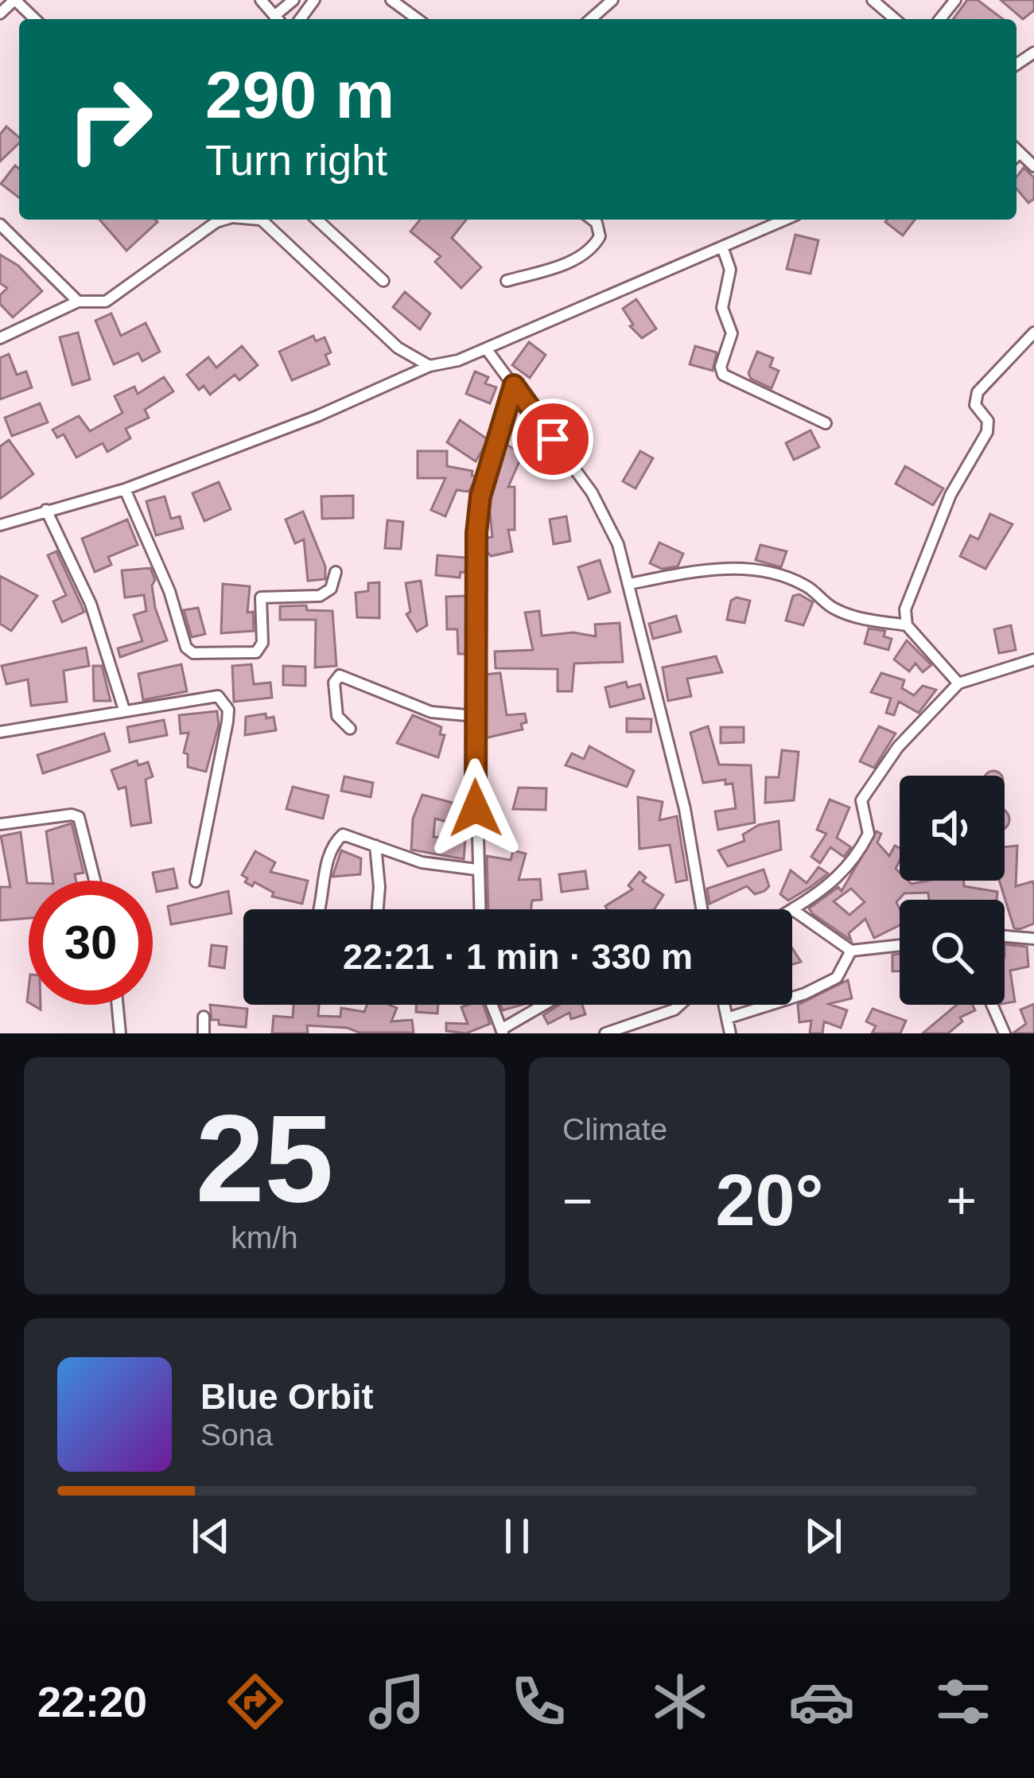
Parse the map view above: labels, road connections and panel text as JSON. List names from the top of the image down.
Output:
{
  "page": {
    "turn": ["290 m", "Turn right"],
    "limit": "30",
    "trip": "22:21 · 1 min · 330 m",
    "tile": [
      ["25", "km/h"],
      "Climate"
    ],
    "heat": ["−", "20°", "+"],
    "song": ["Blue Orbit", "Sona"],
    "tabs": "22:20"
  }
}
